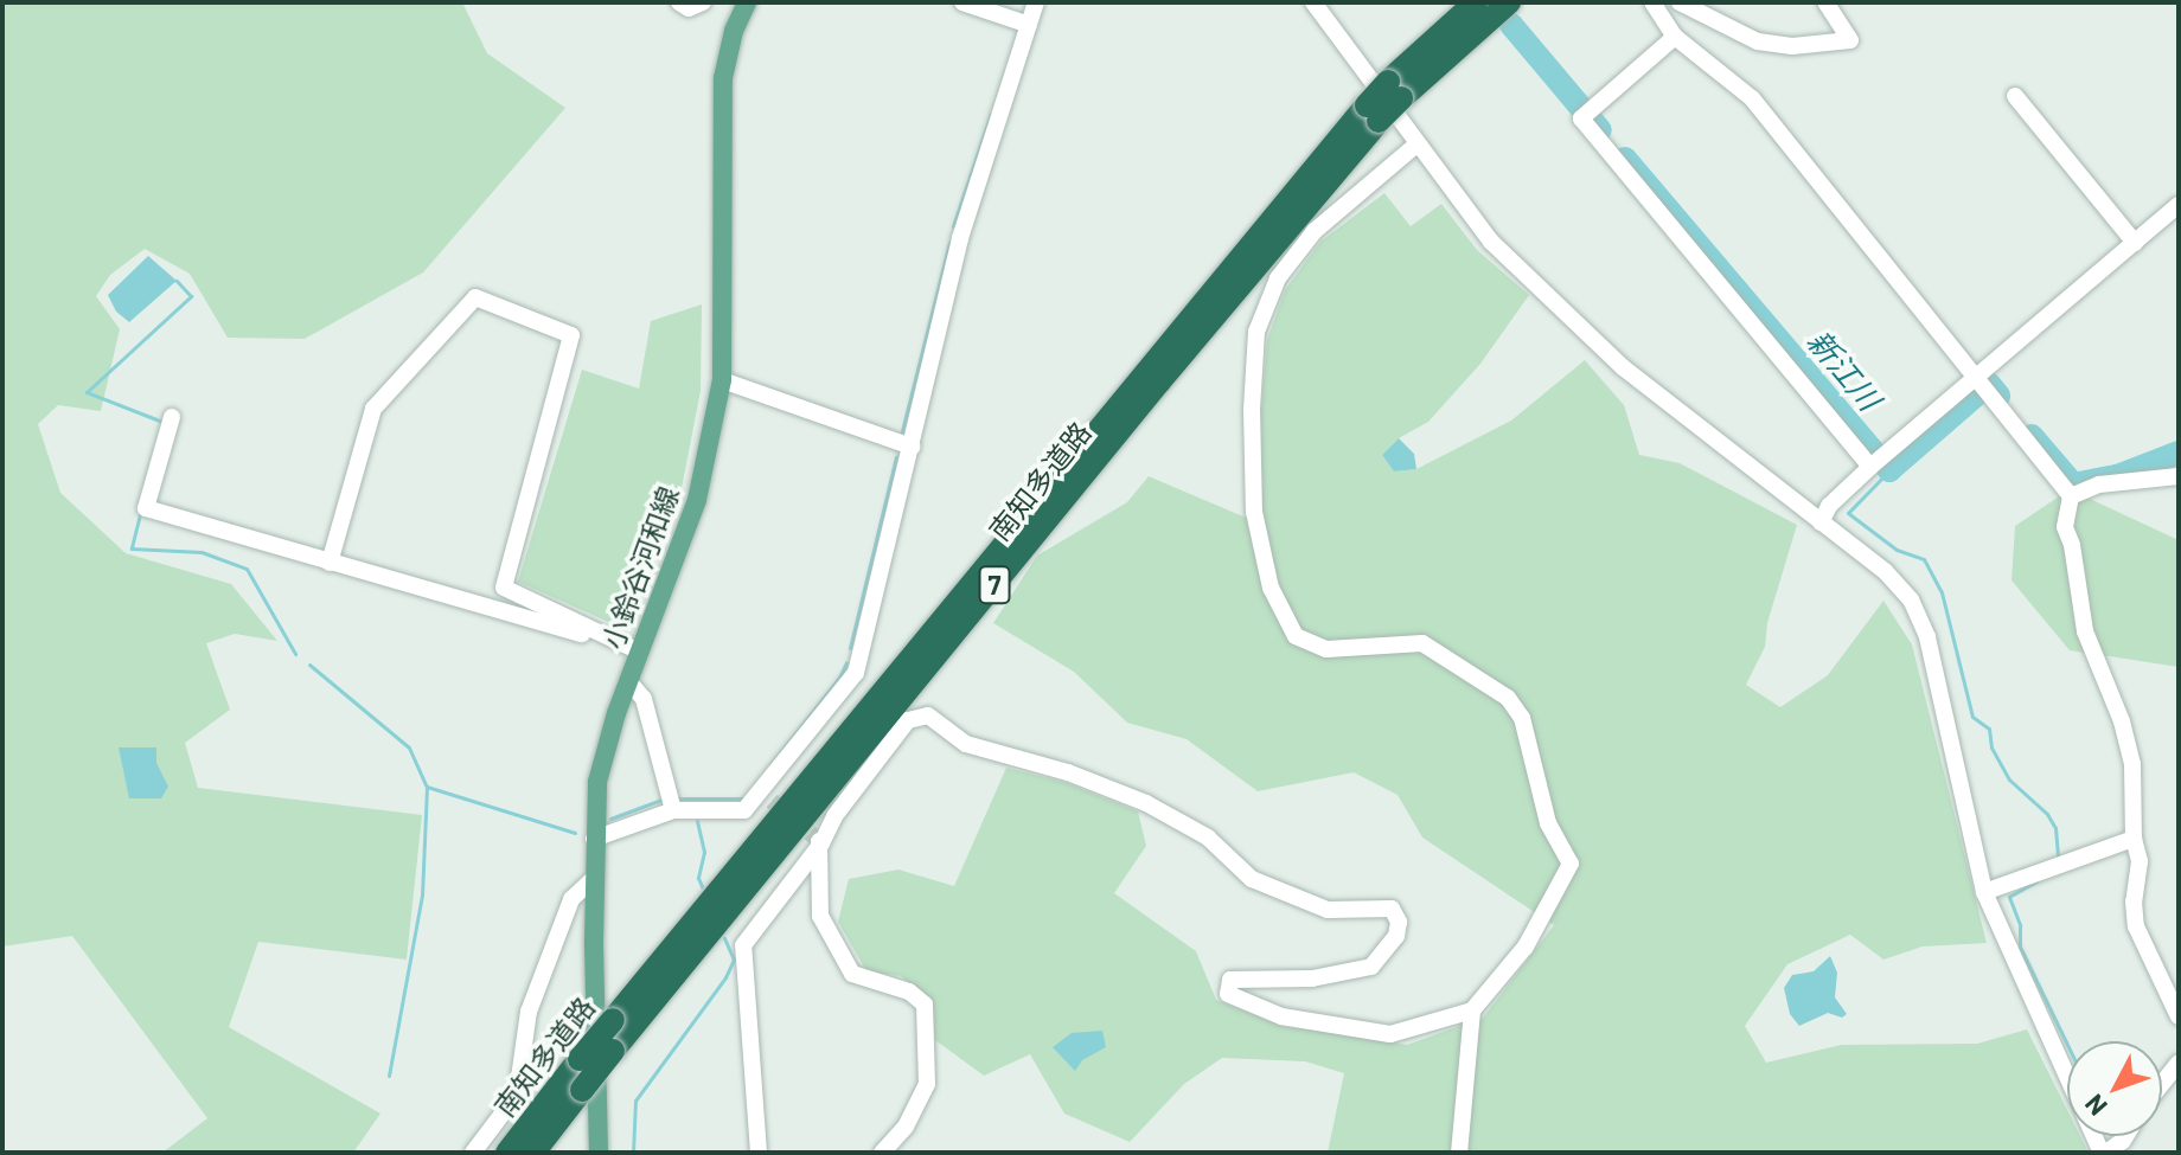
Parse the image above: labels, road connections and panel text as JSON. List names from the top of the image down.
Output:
{
  "streets": {
    "highway": ["南知多道路", "7"],
    "main road": ["小鈴谷河和線"]
  },
  "water": ["新江川"],
  "north": "bottom left"
}
